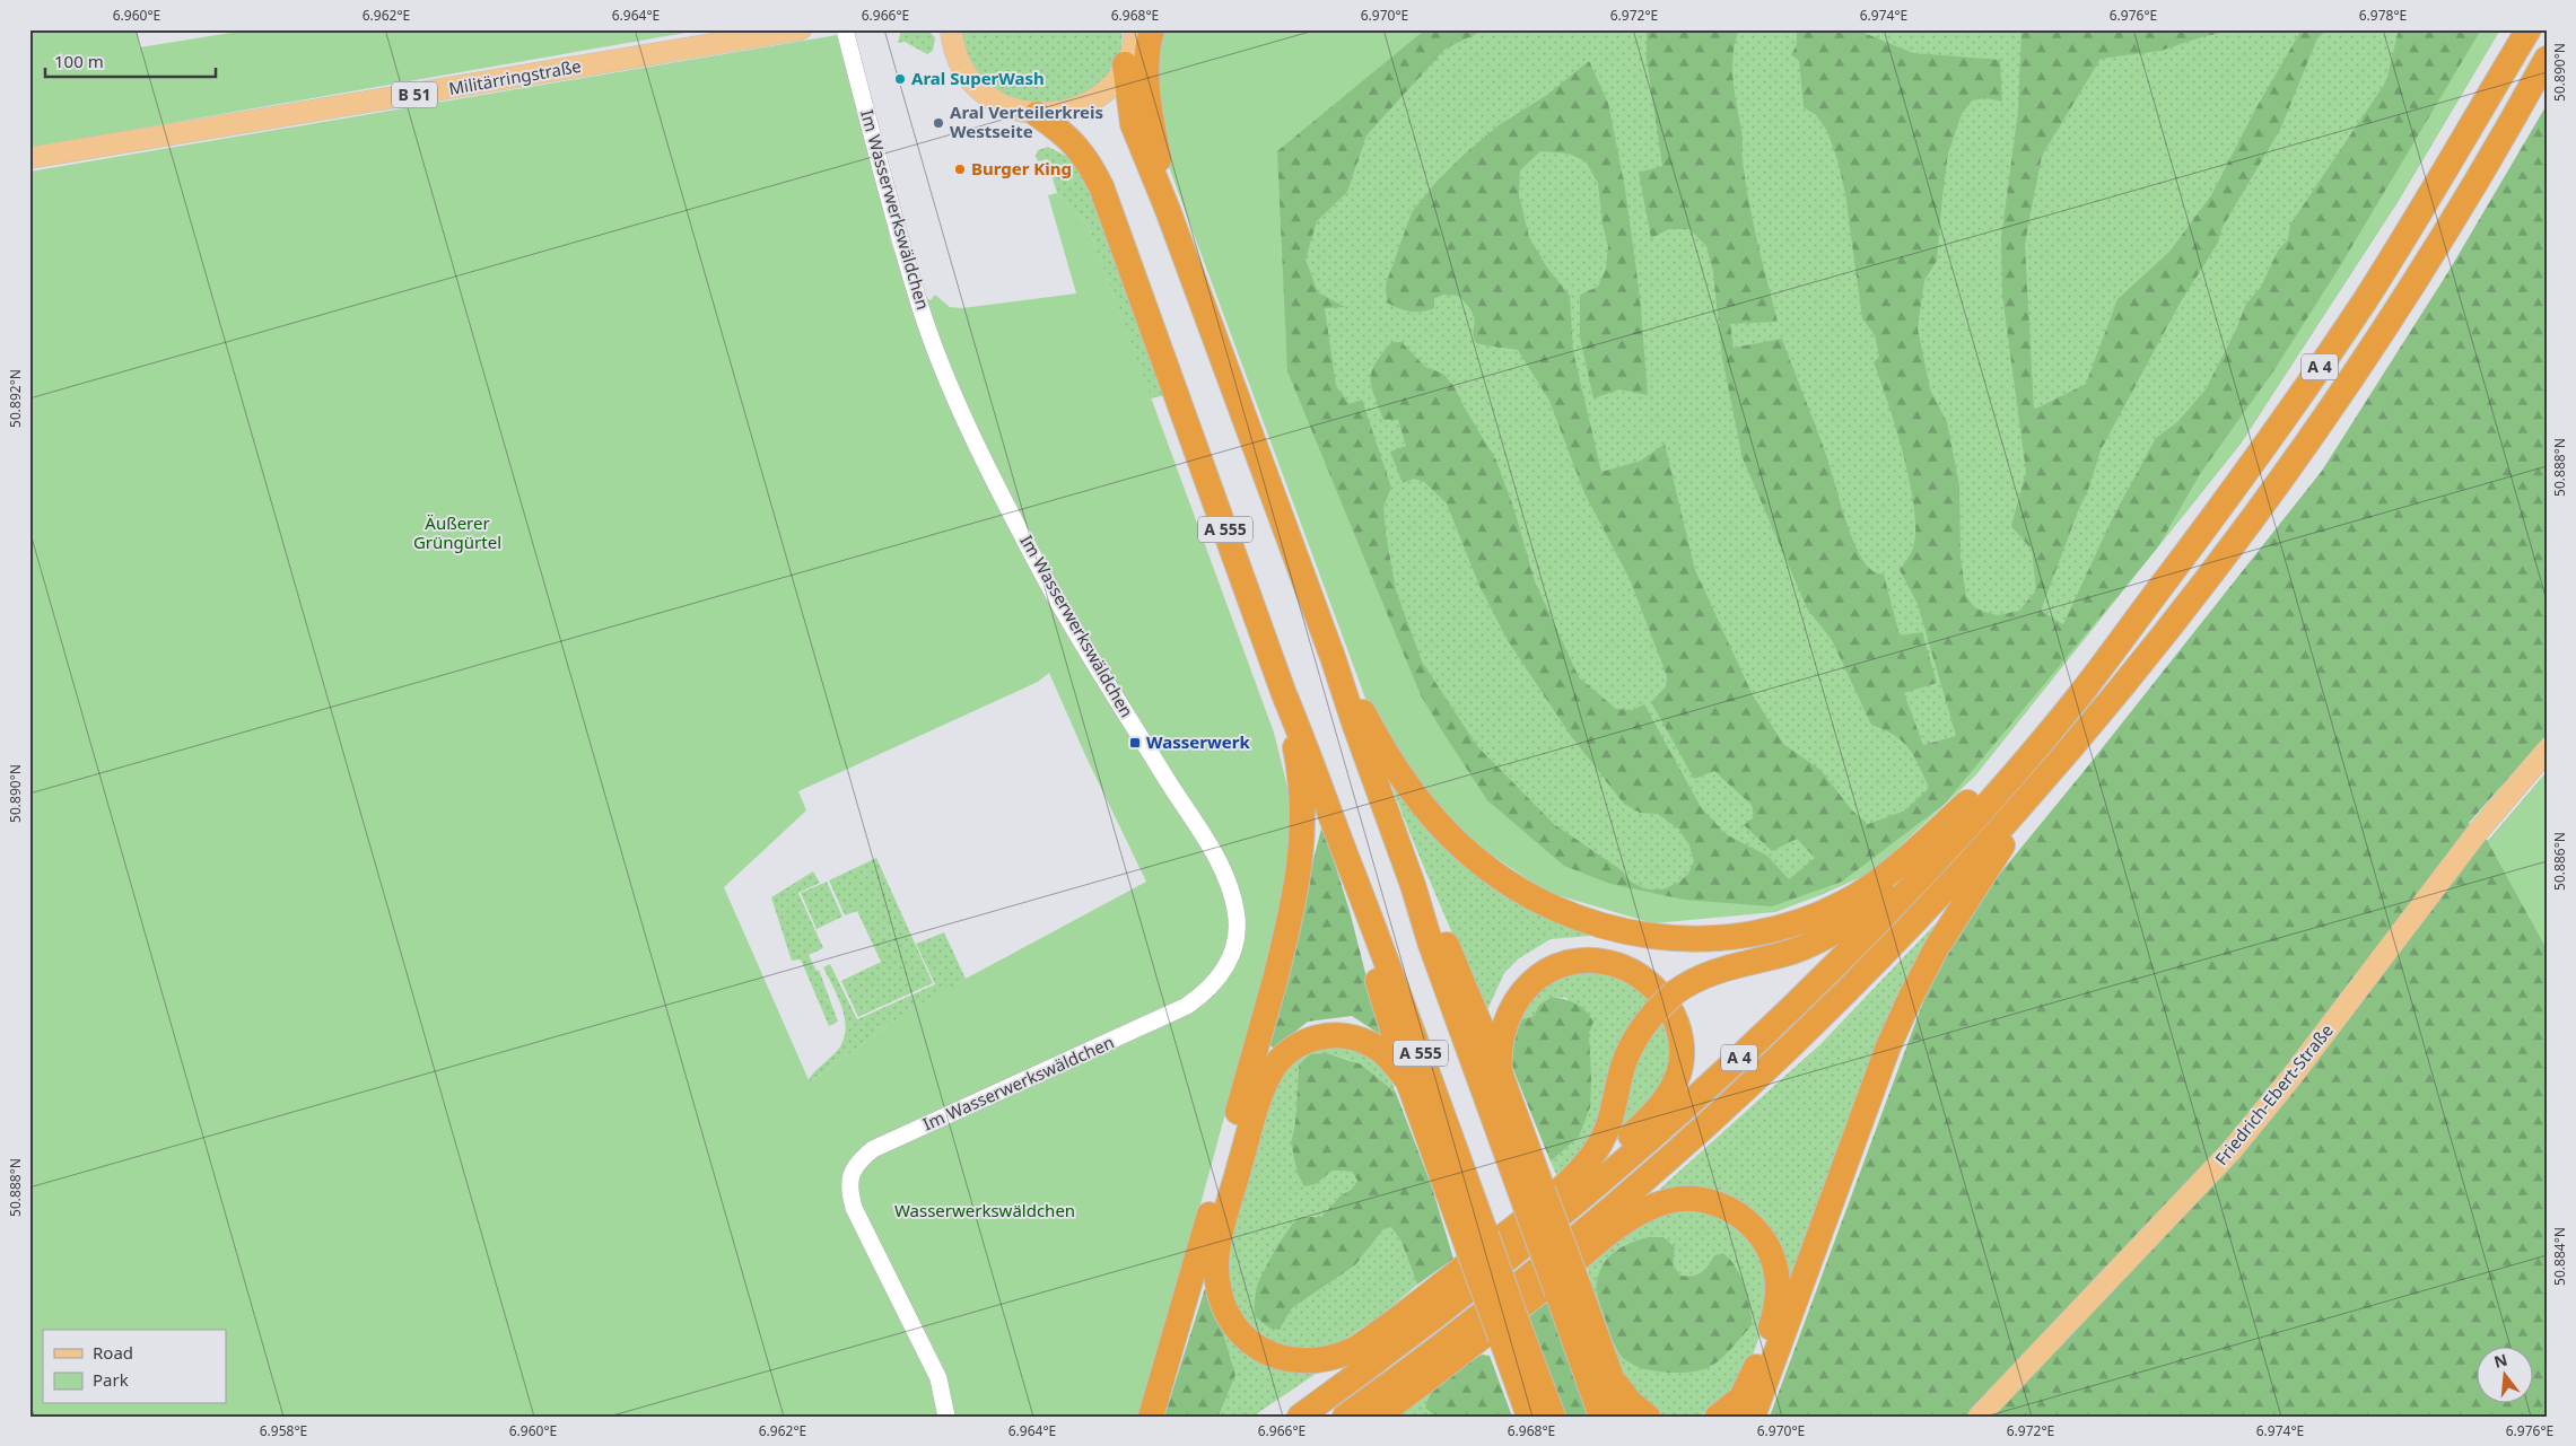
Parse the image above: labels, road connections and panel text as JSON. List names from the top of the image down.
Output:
{
  "streets": {
    "highway": ["A 4", "A 555"],
    "main road": ["Militärringstraße", "B 51", "Friedrich-Ebert-Straße"],
    "street": ["Im Wasserwerkswäldchen"]
  },
  "parks": ["Äußerer Grüngürtel", "Wasserwerkswäldchen"],
  "places": {
    "other": ["Aral SuperWash", "Aral Verteilerkreis Westseite", "Burger King"],
    "transit": ["Wasserwerk"]
  },
  "legend": ["Road", "Park"],
  "scale_bar": "100 m",
  "north": "top",
  "coordinates": [
    "6.960°E",
    "6.962°E",
    "6.964°E",
    "6.966°E",
    "6.968°E",
    "6.970°E",
    "6.972°E",
    "6.974°E",
    "6.976°E",
    "6.978°E",
    "50.890°N",
    "50.892°N",
    "50.888°N",
    "50.886°N",
    "50.884°N",
    "6.958°E"
  ]
}
